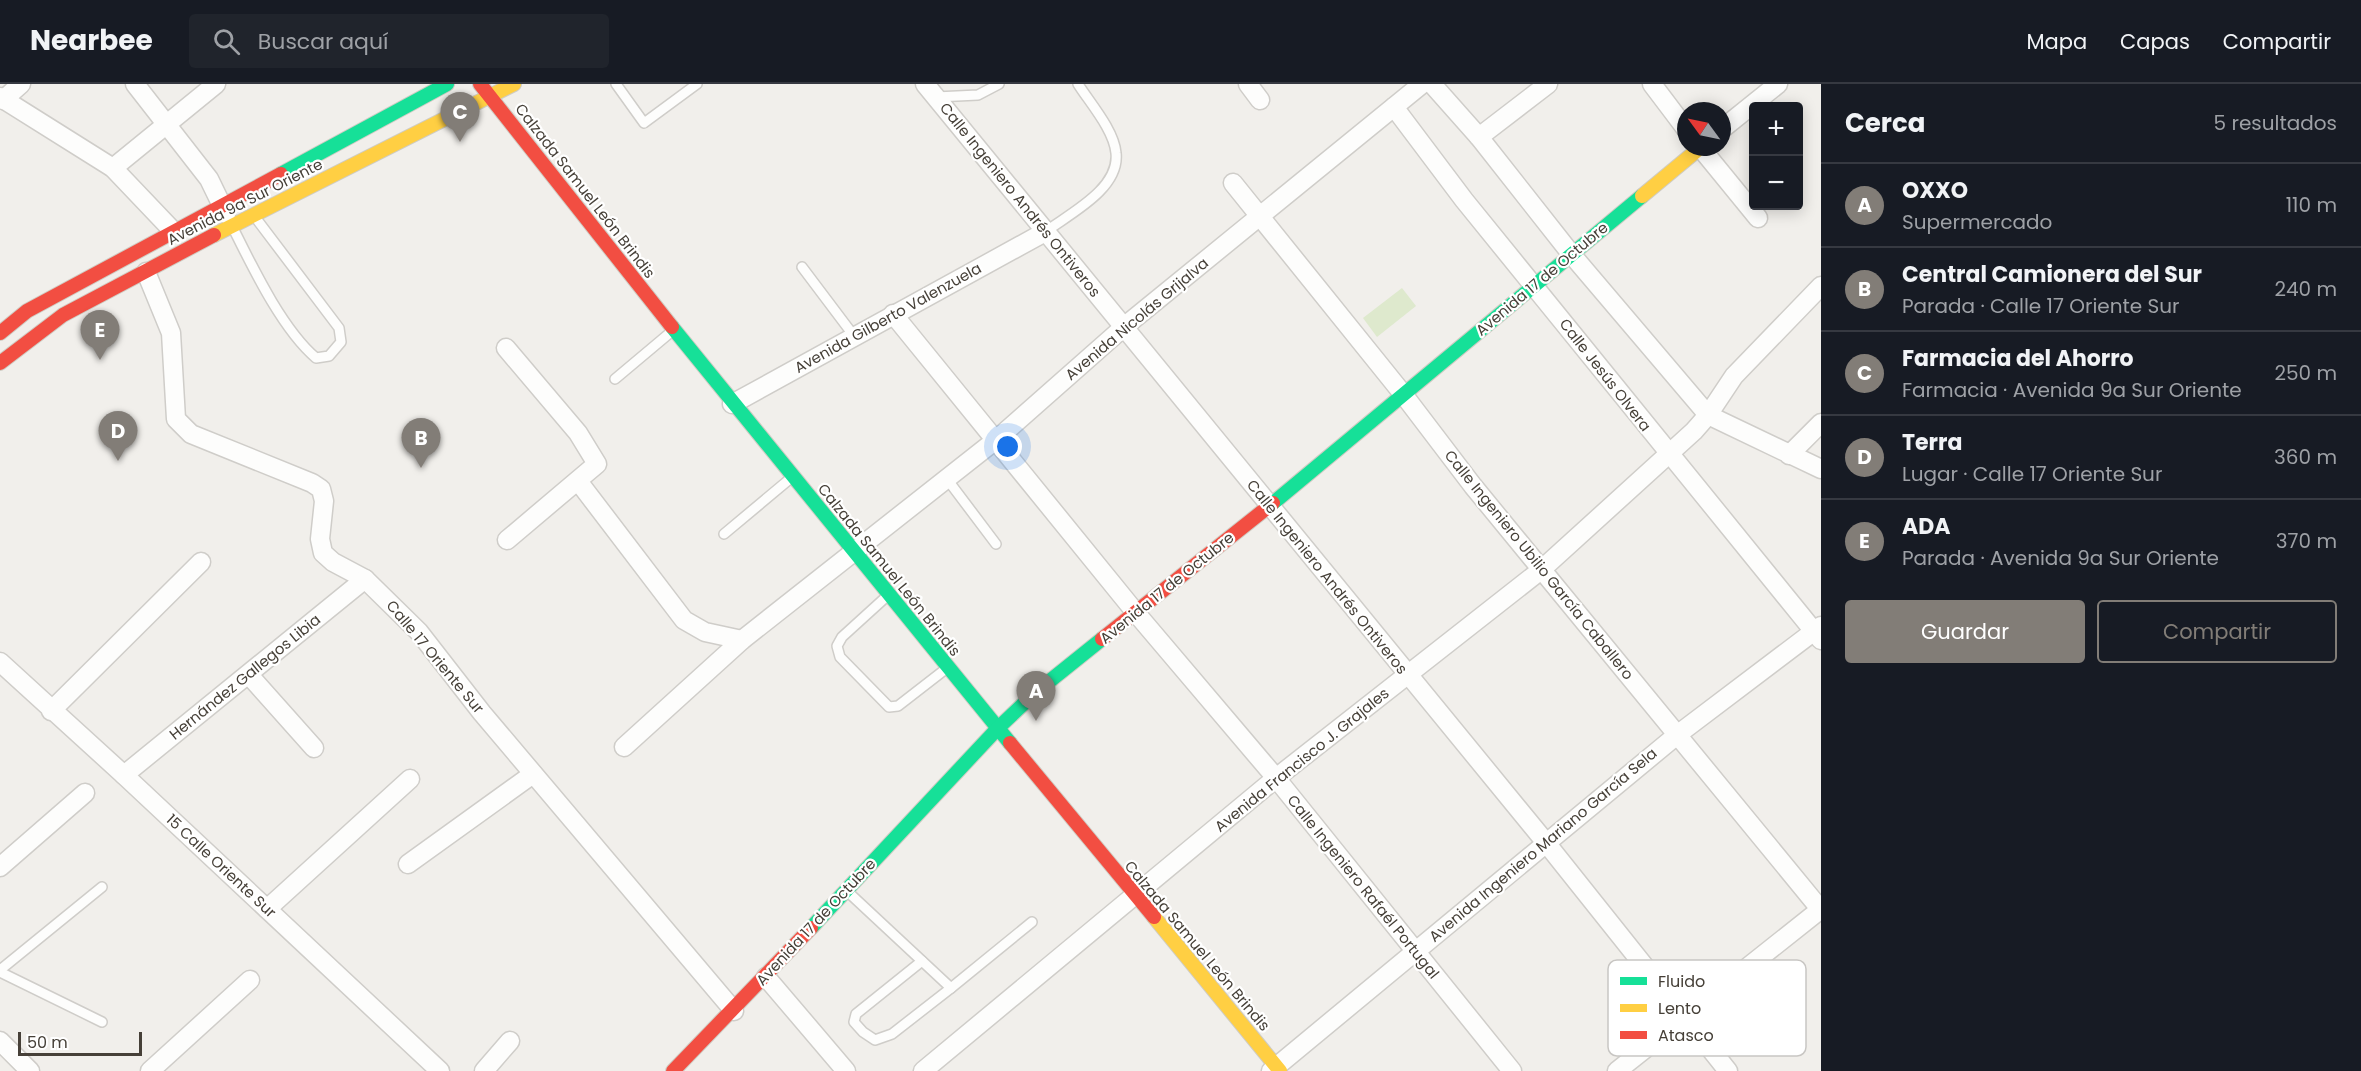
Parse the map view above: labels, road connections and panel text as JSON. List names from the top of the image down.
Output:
{
  "streets": {
    "street": [
      "Calzada Samuel León Brindis",
      "Calle Ingeniero Andrés Ontiveros",
      "Avenida 9a Sur Oriente",
      "Avenida 17 de Octubre",
      "Avenida Gilberto Valenzuela",
      "Avenida Nicolás Grijalva",
      "Calle Jesús Olvera",
      "Calle Ingeniero Ubilio García Caballero",
      "Calle 17 Oriente Sur",
      "Hernández Gallegos Libia",
      "Avenida Francisco J. Grajales",
      "Avenida Ingeniero Mariano García Sela",
      "15 Calle Oriente Sur",
      "Calle Ingeniero Rafaél Portugal"
    ]
  },
  "crossings": [
    ["Calzada Samuel León Brindis", "Avenida 9a Sur Oriente"],
    ["Calzada Samuel León Brindis", "Avenida 17 de Octubre"],
    ["Calzada Samuel León Brindis", "Avenida Gilberto Valenzuela"],
    ["Calzada Samuel León Brindis", "Avenida Nicolás Grijalva"],
    ["Calzada Samuel León Brindis", "Avenida Francisco J. Grajales"],
    ["Calzada Samuel León Brindis", "Avenida Ingeniero Mariano García Sela"],
    ["Calle Ingeniero Andrés Ontiveros", "Avenida 17 de Octubre"],
    ["Calle Ingeniero Andrés Ontiveros", "Avenida Gilberto Valenzuela"],
    ["Calle Ingeniero Andrés Ontiveros", "Avenida Nicolás Grijalva"],
    ["Calle Ingeniero Andrés Ontiveros", "Avenida Francisco J. Grajales"],
    ["Calle Ingeniero Andrés Ontiveros", "Avenida Ingeniero Mariano García Sela"],
    ["Avenida 9a Sur Oriente", "Calle 17 Oriente Sur"],
    ["Avenida 17 de Octubre", "Calle Jesús Olvera"],
    ["Avenida 17 de Octubre", "Calle Ingeniero Ubilio García Caballero"],
    ["Avenida 17 de Octubre", "Calle 17 Oriente Sur"],
    ["Avenida 17 de Octubre", "Calle Ingeniero Rafaél Portugal"],
    ["Avenida Gilberto Valenzuela", "Calle Ingeniero Rafaél Portugal"],
    ["Avenida Nicolás Grijalva", "Calle Jesús Olvera"],
    ["Avenida Nicolás Grijalva", "Calle Ingeniero Ubilio García Caballero"],
    ["Avenida Nicolás Grijalva", "Calle Ingeniero Rafaél Portugal"],
    ["Calle Jesús Olvera", "Avenida Francisco J. Grajales"],
    ["Calle Jesús Olvera", "Avenida Ingeniero Mariano García Sela"],
    ["Calle Ingeniero Ubilio García Caballero", "Avenida Francisco J. Grajales"],
    ["Calle Ingeniero Ubilio García Caballero", "Avenida Ingeniero Mariano García Sela"],
    ["Calle 17 Oriente Sur", "Hernández Gallegos Libia"],
    ["Hernández Gallegos Libia", "15 Calle Oriente Sur"],
    ["Avenida Francisco J. Grajales", "Calle Ingeniero Rafaél Portugal"],
    ["Avenida Ingeniero Mariano García Sela", "Calle Ingeniero Rafaél Portugal"]
  ],
  "legend": ["Fluido", "Lento", "Atasco"],
  "scale_bar": "50 m",
  "north": "top left",
  "page": {
    "header": "Nearbee",
    "search": "Buscar aquí",
    "nav": ["Mapa", "Capas", "Compartir"],
    "heading": ["Cerca", "5 resultados"],
    "pins": [
      "C",
      "E",
      "D",
      "B",
      "A"
    ],
    "map_buttons": ["+", "−"],
    "list": [
      {
        "mark": "A",
        "name": "OXXO",
        "note": "Supermercado",
        "value": "110 m"
      },
      {
        "mark": "B",
        "name": "Central Camionera del Sur",
        "note": "Parada · Calle 17 Oriente Sur",
        "value": "240 m"
      },
      {
        "mark": "C",
        "name": "Farmacia del Ahorro",
        "note": "Farmacia · Avenida 9a Sur Oriente",
        "value": "250 m"
      },
      {
        "mark": "D",
        "name": "Terra",
        "note": "Lugar · Calle 17 Oriente Sur",
        "value": "360 m"
      },
      {
        "mark": "E",
        "name": "ADA",
        "note": "Parada · Avenida 9a Sur Oriente",
        "value": "370 m"
      }
    ],
    "buttons": ["Guardar", "Compartir"],
    "scale": "50 m"
  }
}
